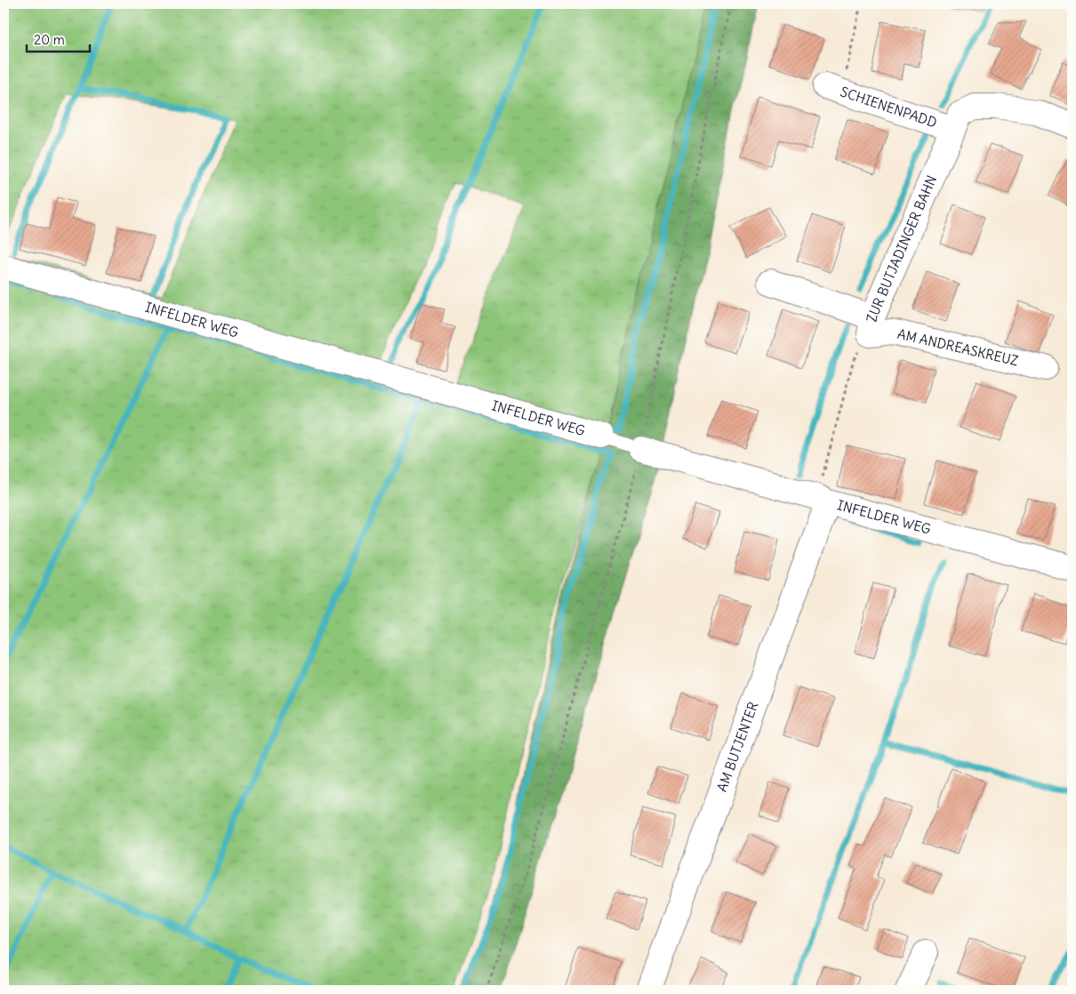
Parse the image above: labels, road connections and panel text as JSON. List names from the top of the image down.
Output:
{
  "streets": {
    "street": [
      "SCHIENENPADD",
      "ZUR BUTJADINGER BAHN",
      "INFELDER WEG",
      "AM ANDREASKREUZ",
      "AM BUTJENTER"
    ]
  },
  "crossings": [
    ["SCHIENENPADD", "ZUR BUTJADINGER BAHN"],
    ["ZUR BUTJADINGER BAHN", "INFELDER WEG"],
    ["ZUR BUTJADINGER BAHN", "AM ANDREASKREUZ"],
    ["ZUR BUTJADINGER BAHN", "AM BUTJENTER"],
    ["INFELDER WEG", "AM BUTJENTER"]
  ],
  "scale_bar": "20 m"
}
